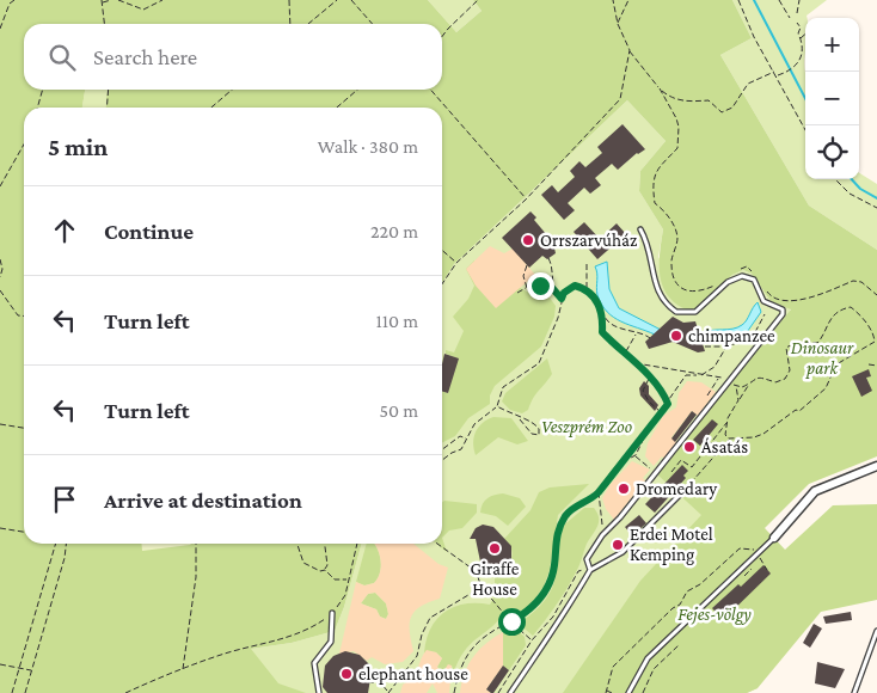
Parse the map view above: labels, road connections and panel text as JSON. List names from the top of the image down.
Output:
{
  "parks": ["Dinosaur park", "Veszprém Zoo", "Fejes-völgy"],
  "places": [
    "Orrszarvúház",
    "chimpanzee",
    "Ásatás",
    "Dromedary",
    "Erdei Motel Kemping",
    "Giraffe House",
    "elephant house"
  ],
  "page": {
    "map_buttons": ["+", "−"],
    "search": "Search here",
    "heading": ["5 min", "Walk · 380 m"],
    "list": [
      ["Continue", "220 m"],
      ["Turn left", "110 m"],
      ["Turn left", "50 m"],
      "Arrive at destination"
    ]
  }
}
